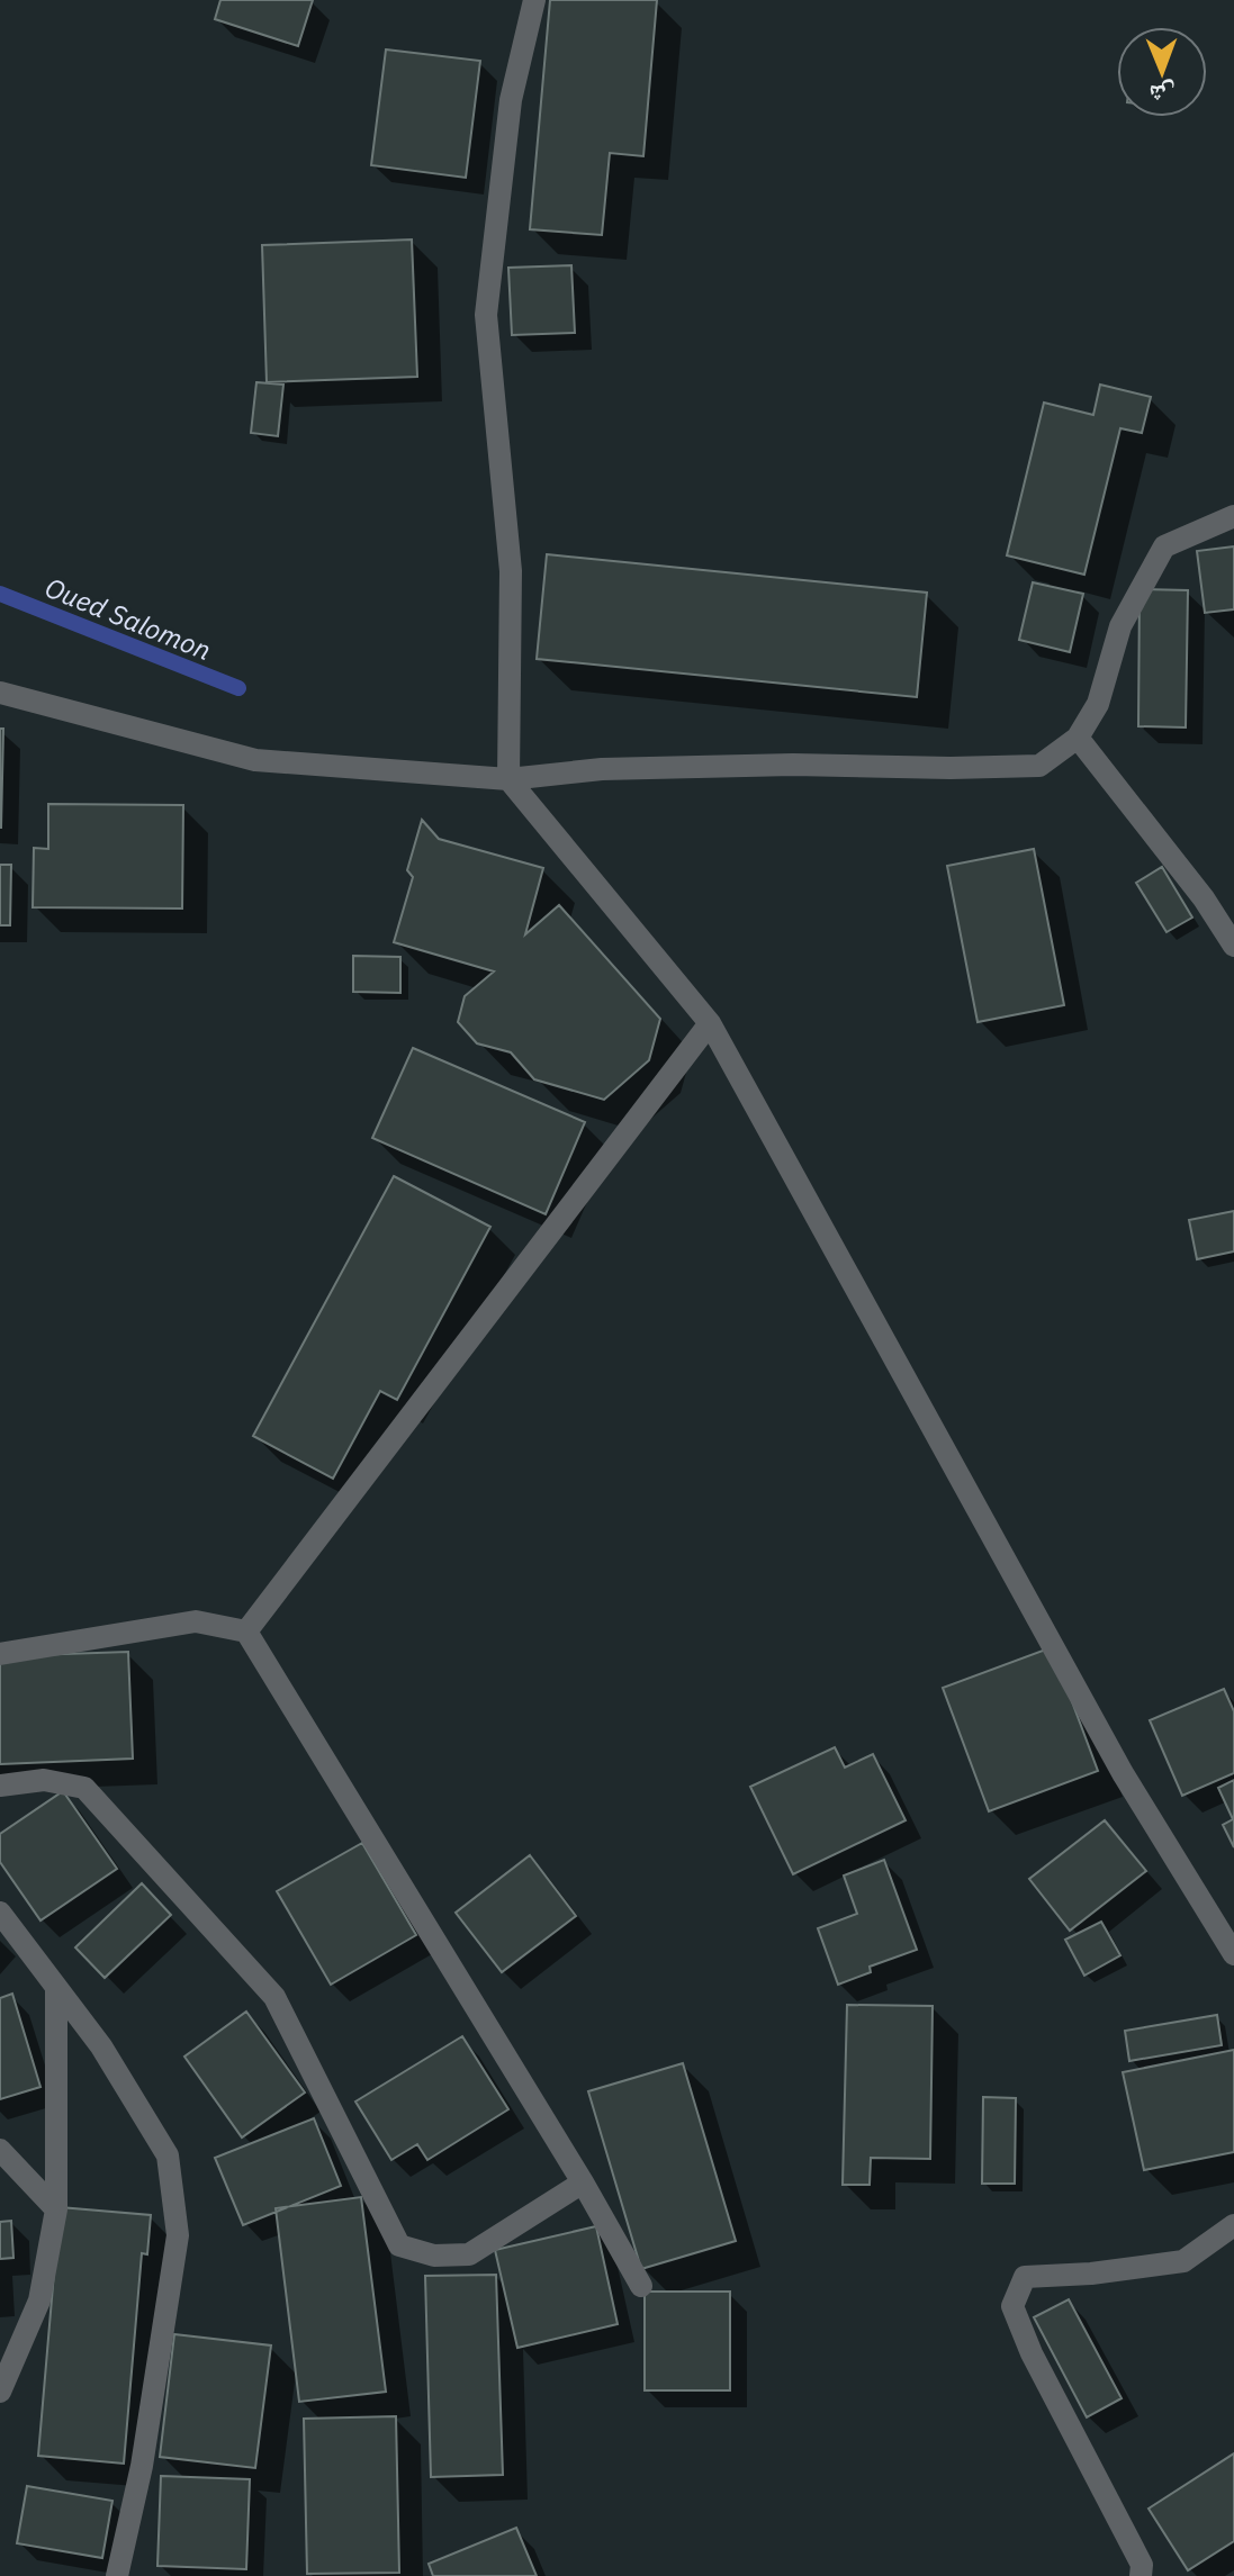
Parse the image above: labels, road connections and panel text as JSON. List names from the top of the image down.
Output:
{
  "water": ["Oued Salomon"],
  "north": "bottom"
}
